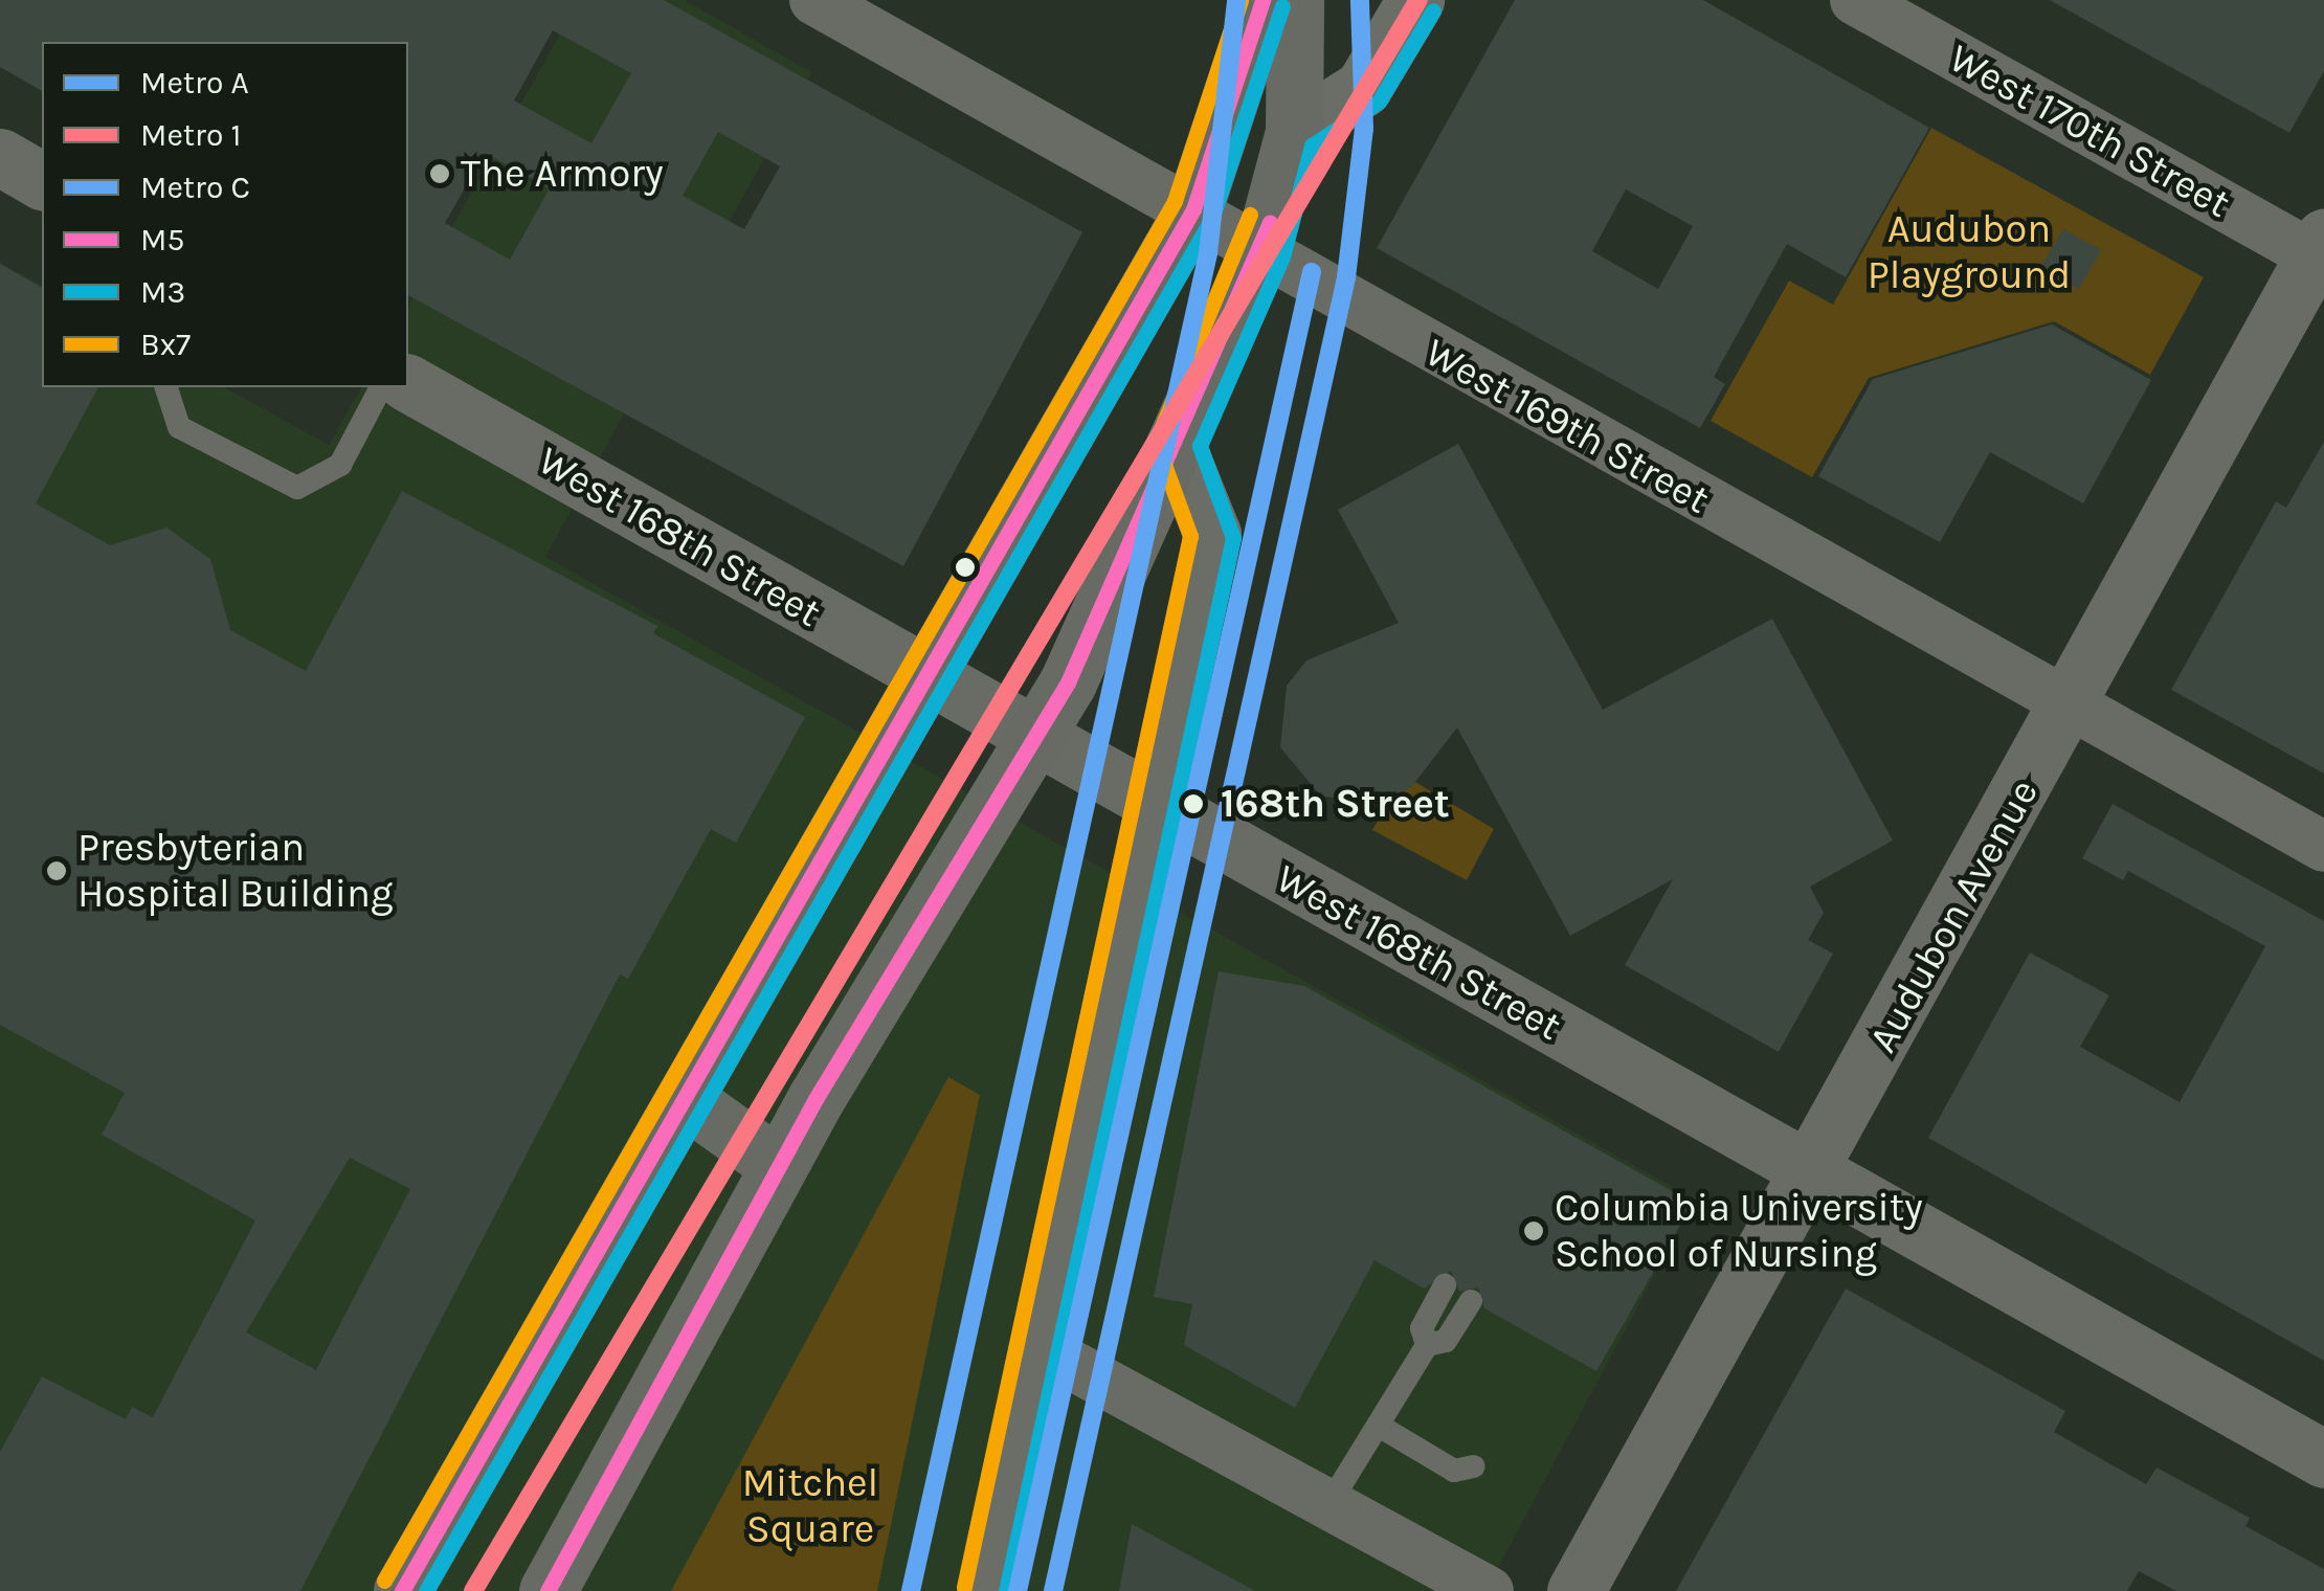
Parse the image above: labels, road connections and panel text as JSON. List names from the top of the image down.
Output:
{
  "streets": {
    "street": [
      "West 170th Street",
      "West 169th Street",
      "West 168th Street",
      "Audubon Avenue"
    ]
  },
  "crossings": [
    ["West 170th Street", "Audubon Avenue"],
    ["West 169th Street", "Audubon Avenue"],
    ["West 168th Street", "Audubon Avenue"]
  ],
  "parks": ["Audubon Playground", "Mitchel Square"],
  "places": [
    "The Armory",
    "168th Street",
    "Presbyterian Hospital Building",
    "Columbia University School of Nursing"
  ],
  "lines": [
    "metro line A",
    "metro line 1",
    "transit line M5",
    "transit line Bx7",
    "transit line M3",
    "metro line C"
  ],
  "legend": [
    "Metro A",
    "Metro 1",
    "Metro C",
    "M5",
    "M3",
    "Bx7"
  ]
}
